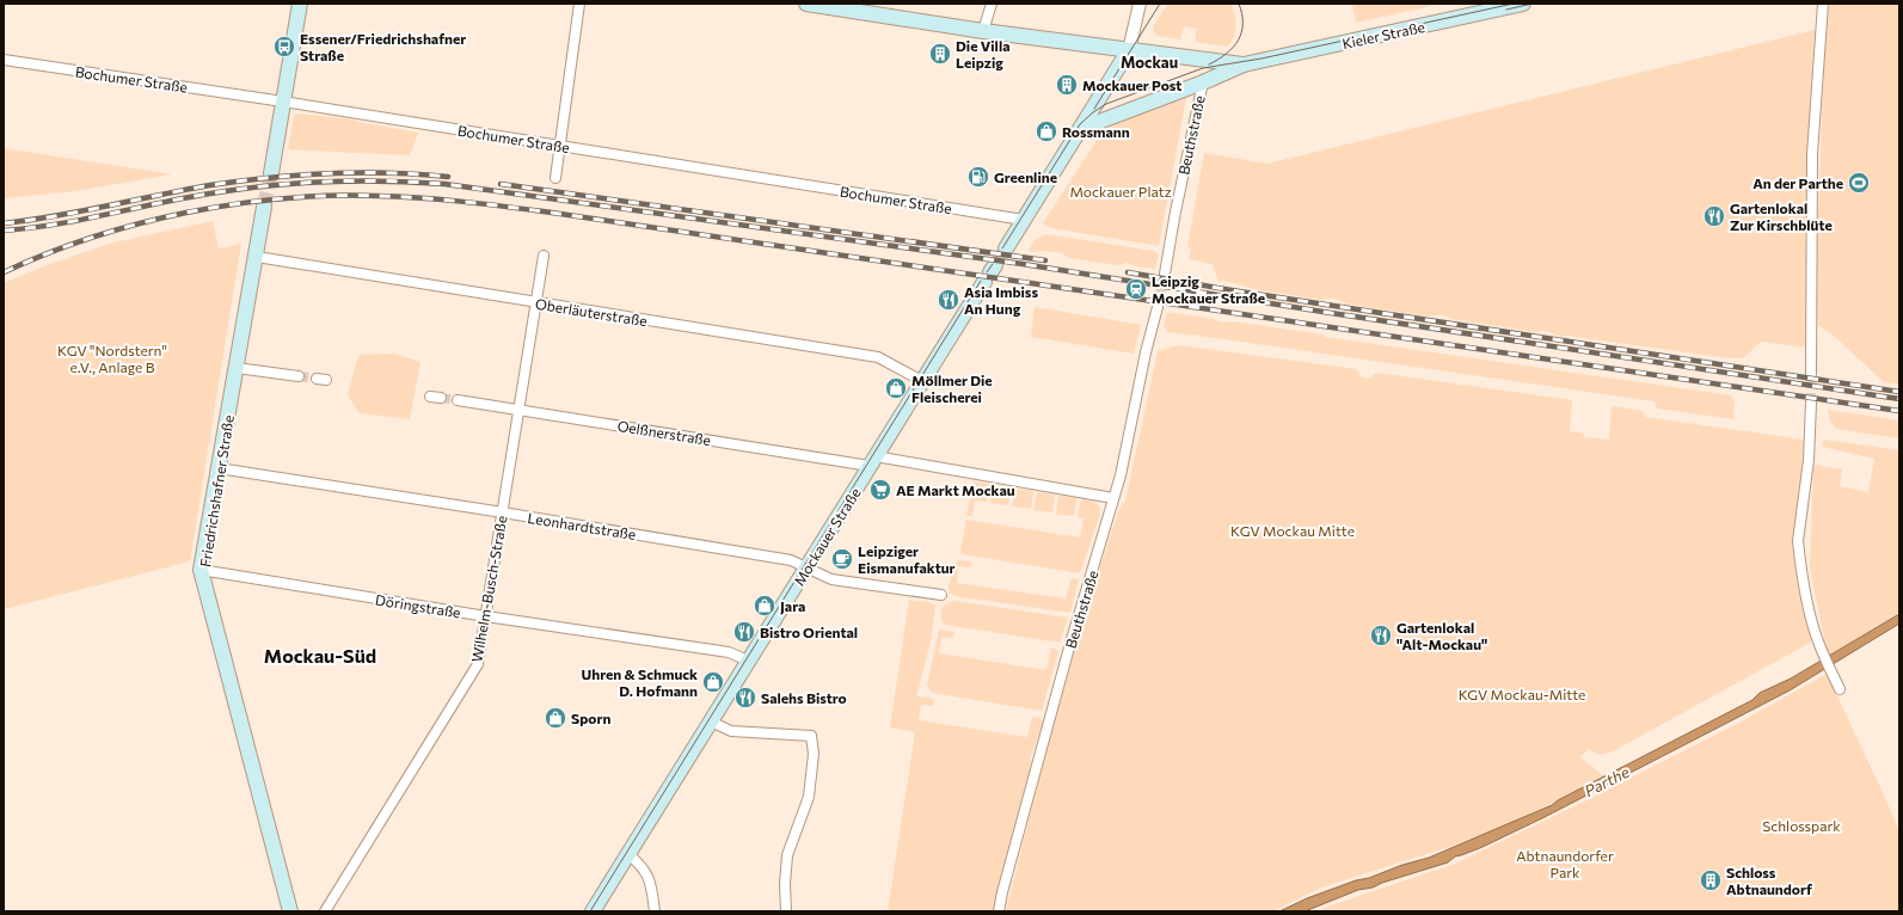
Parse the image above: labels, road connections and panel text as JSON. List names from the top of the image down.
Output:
{
  "streets": {
    "main road": ["Kieler Straße", "Friedrichshafner Straße", "Mockauer Straße"],
    "street": [
      "Bochumer Straße",
      "Beuthstraße",
      "Oberläuterstraße",
      "Oelßnerstraße",
      "Leonhardtstraße",
      "Wilhelm-Busch-Straße",
      "Döringstraße"
    ]
  },
  "crossings": [
    ["Kieler Straße", "Beuthstraße"],
    ["Beuthstraße", "Oelßnerstraße"],
    ["Oberläuterstraße", "Friedrichshafner Straße"],
    ["Oberläuterstraße", "Mockauer Straße"],
    ["Oberläuterstraße", "Wilhelm-Busch-Straße"],
    ["Oelßnerstraße", "Mockauer Straße"],
    ["Oelßnerstraße", "Wilhelm-Busch-Straße"],
    ["Friedrichshafner Straße", "Leonhardtstraße"],
    ["Friedrichshafner Straße", "Döringstraße"],
    ["Leonhardtstraße", "Mockauer Straße"],
    ["Leonhardtstraße", "Wilhelm-Busch-Straße"],
    ["Mockauer Straße", "Döringstraße"],
    ["Wilhelm-Busch-Straße", "Döringstraße"]
  ],
  "districts": ["Mockau", "Mockau-Süd"],
  "water": ["Parthe"],
  "parks": [
    "Mockauer Platz",
    "KGV \"Nordstern\" e.V., Anlage B",
    "KGV Mockau Mitte",
    "KGV Mockau-Mitte",
    "Schlosspark",
    "Abtnaundorfer Park"
  ],
  "places": {
    "bus stop": ["Essener/Friedrichshafner Straße"],
    "building": ["Die Villa Leipzig", "Mockauer Post", "Schloss Abtnaundorf"],
    "shop": [
      "Rossmann",
      "Möllmer Die Fleischerei",
      "Jara",
      "Uhren & Schmuck D. Hofmann",
      "Sporn"
    ],
    "fuel station": ["Greenline"],
    "sports": ["An der Parthe"],
    "restaurant": [
      "Gartenlokal Zur Kirschblüte",
      "Asia Imbiss An Hung",
      "Bistro Oriental",
      "Gartenlokal \"Alt-Mockau\"",
      "Salehs Bistro"
    ],
    "station": ["Leipzig Mockauer Straße"],
    "supermarket": ["AE Markt Mockau"],
    "cafe": ["Leipziger Eismanufaktur"]
  }
}
